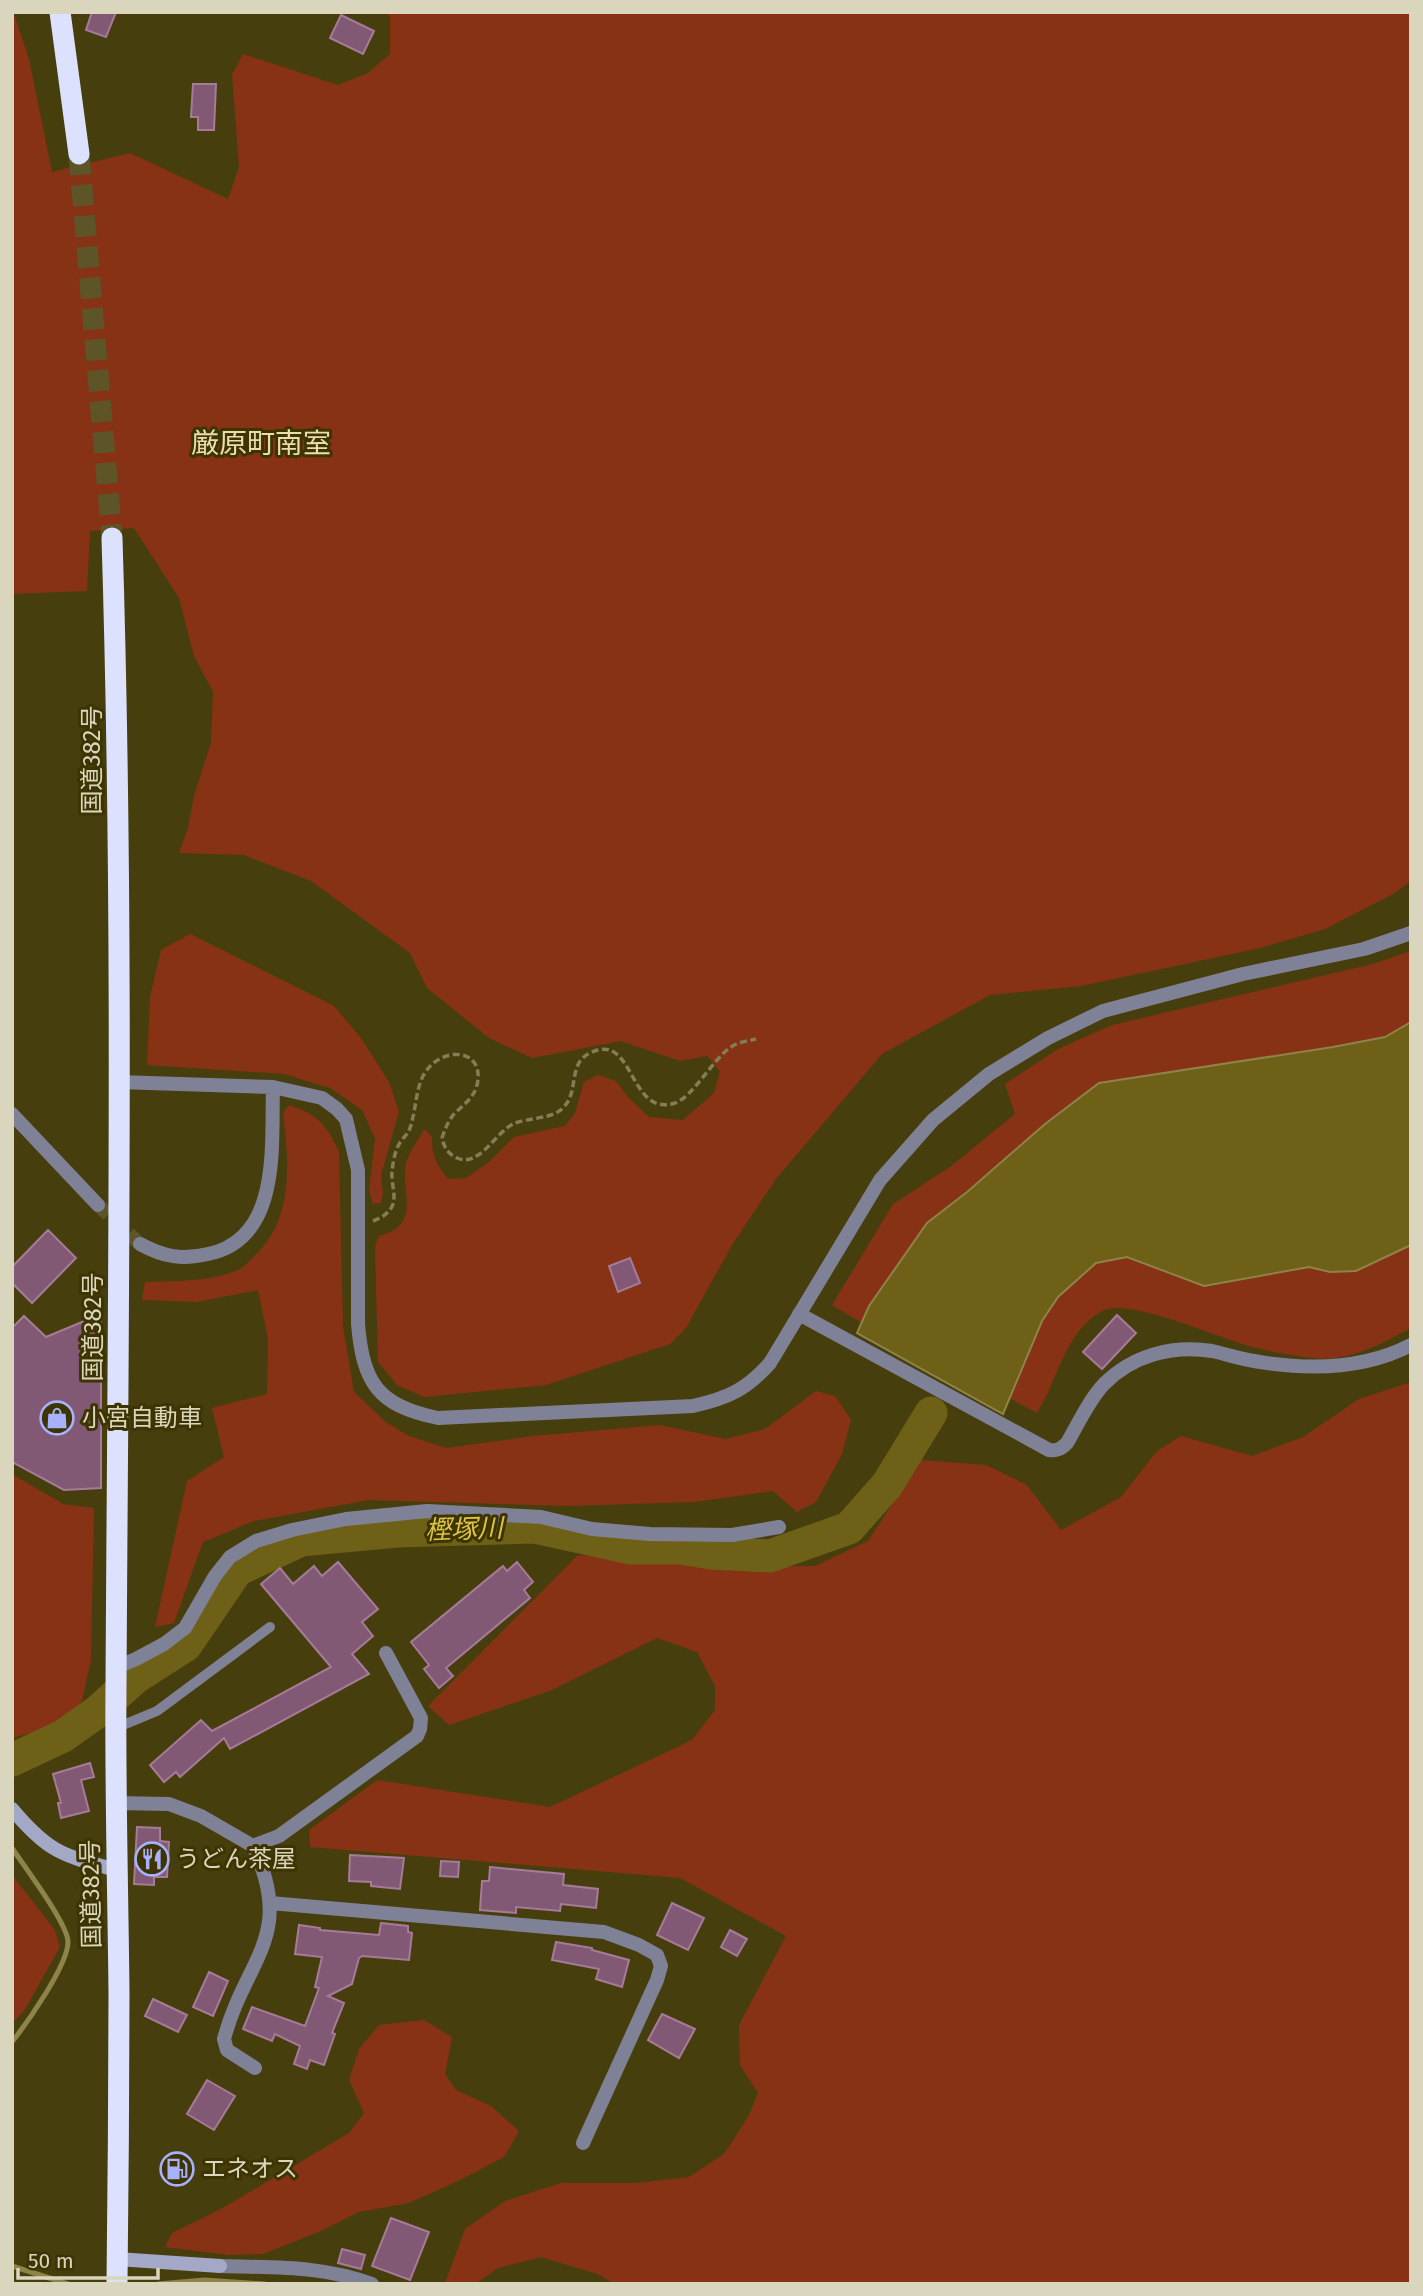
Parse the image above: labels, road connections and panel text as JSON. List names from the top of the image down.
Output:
{
  "streets": {
    "highway": ["国道382号"]
  },
  "districts": ["厳原町南室"],
  "water": ["樫塚川"],
  "places": {
    "shop": ["小宮自動車"],
    "restaurant": ["うどん茶屋"],
    "fuel station": ["エネオス"]
  },
  "scale_bar": "50 m"
}
